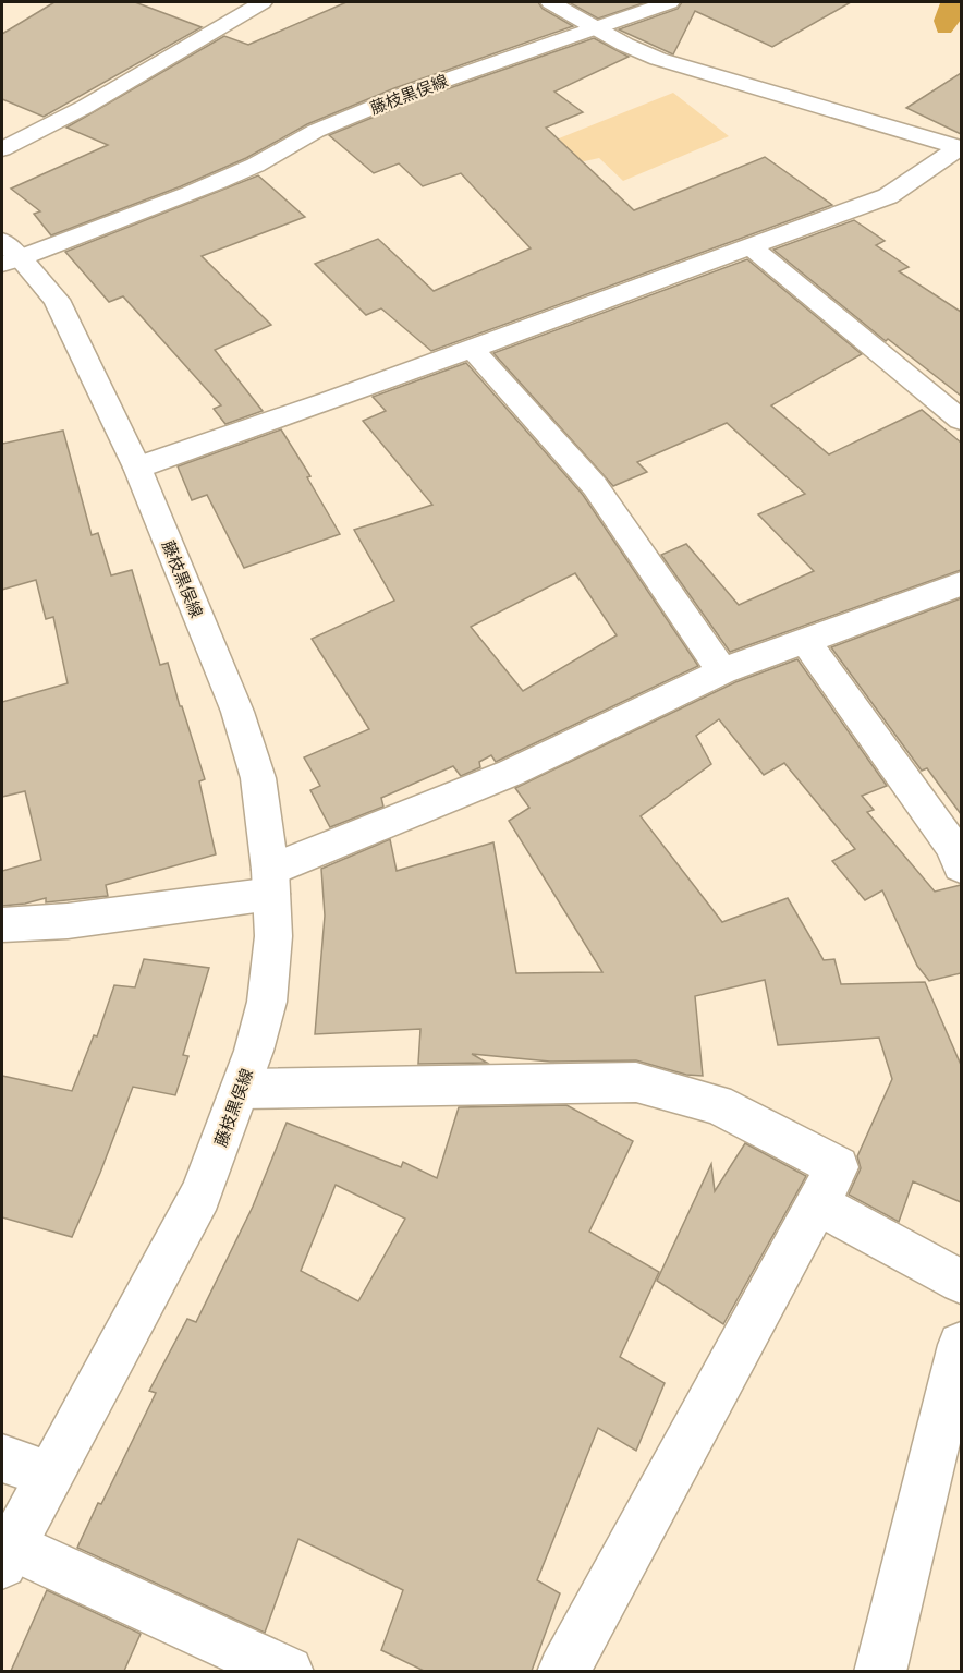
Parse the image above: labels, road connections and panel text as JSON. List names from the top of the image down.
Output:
{
  "streets": {
    "street": ["藤枝黒俣線"]
  }
}
